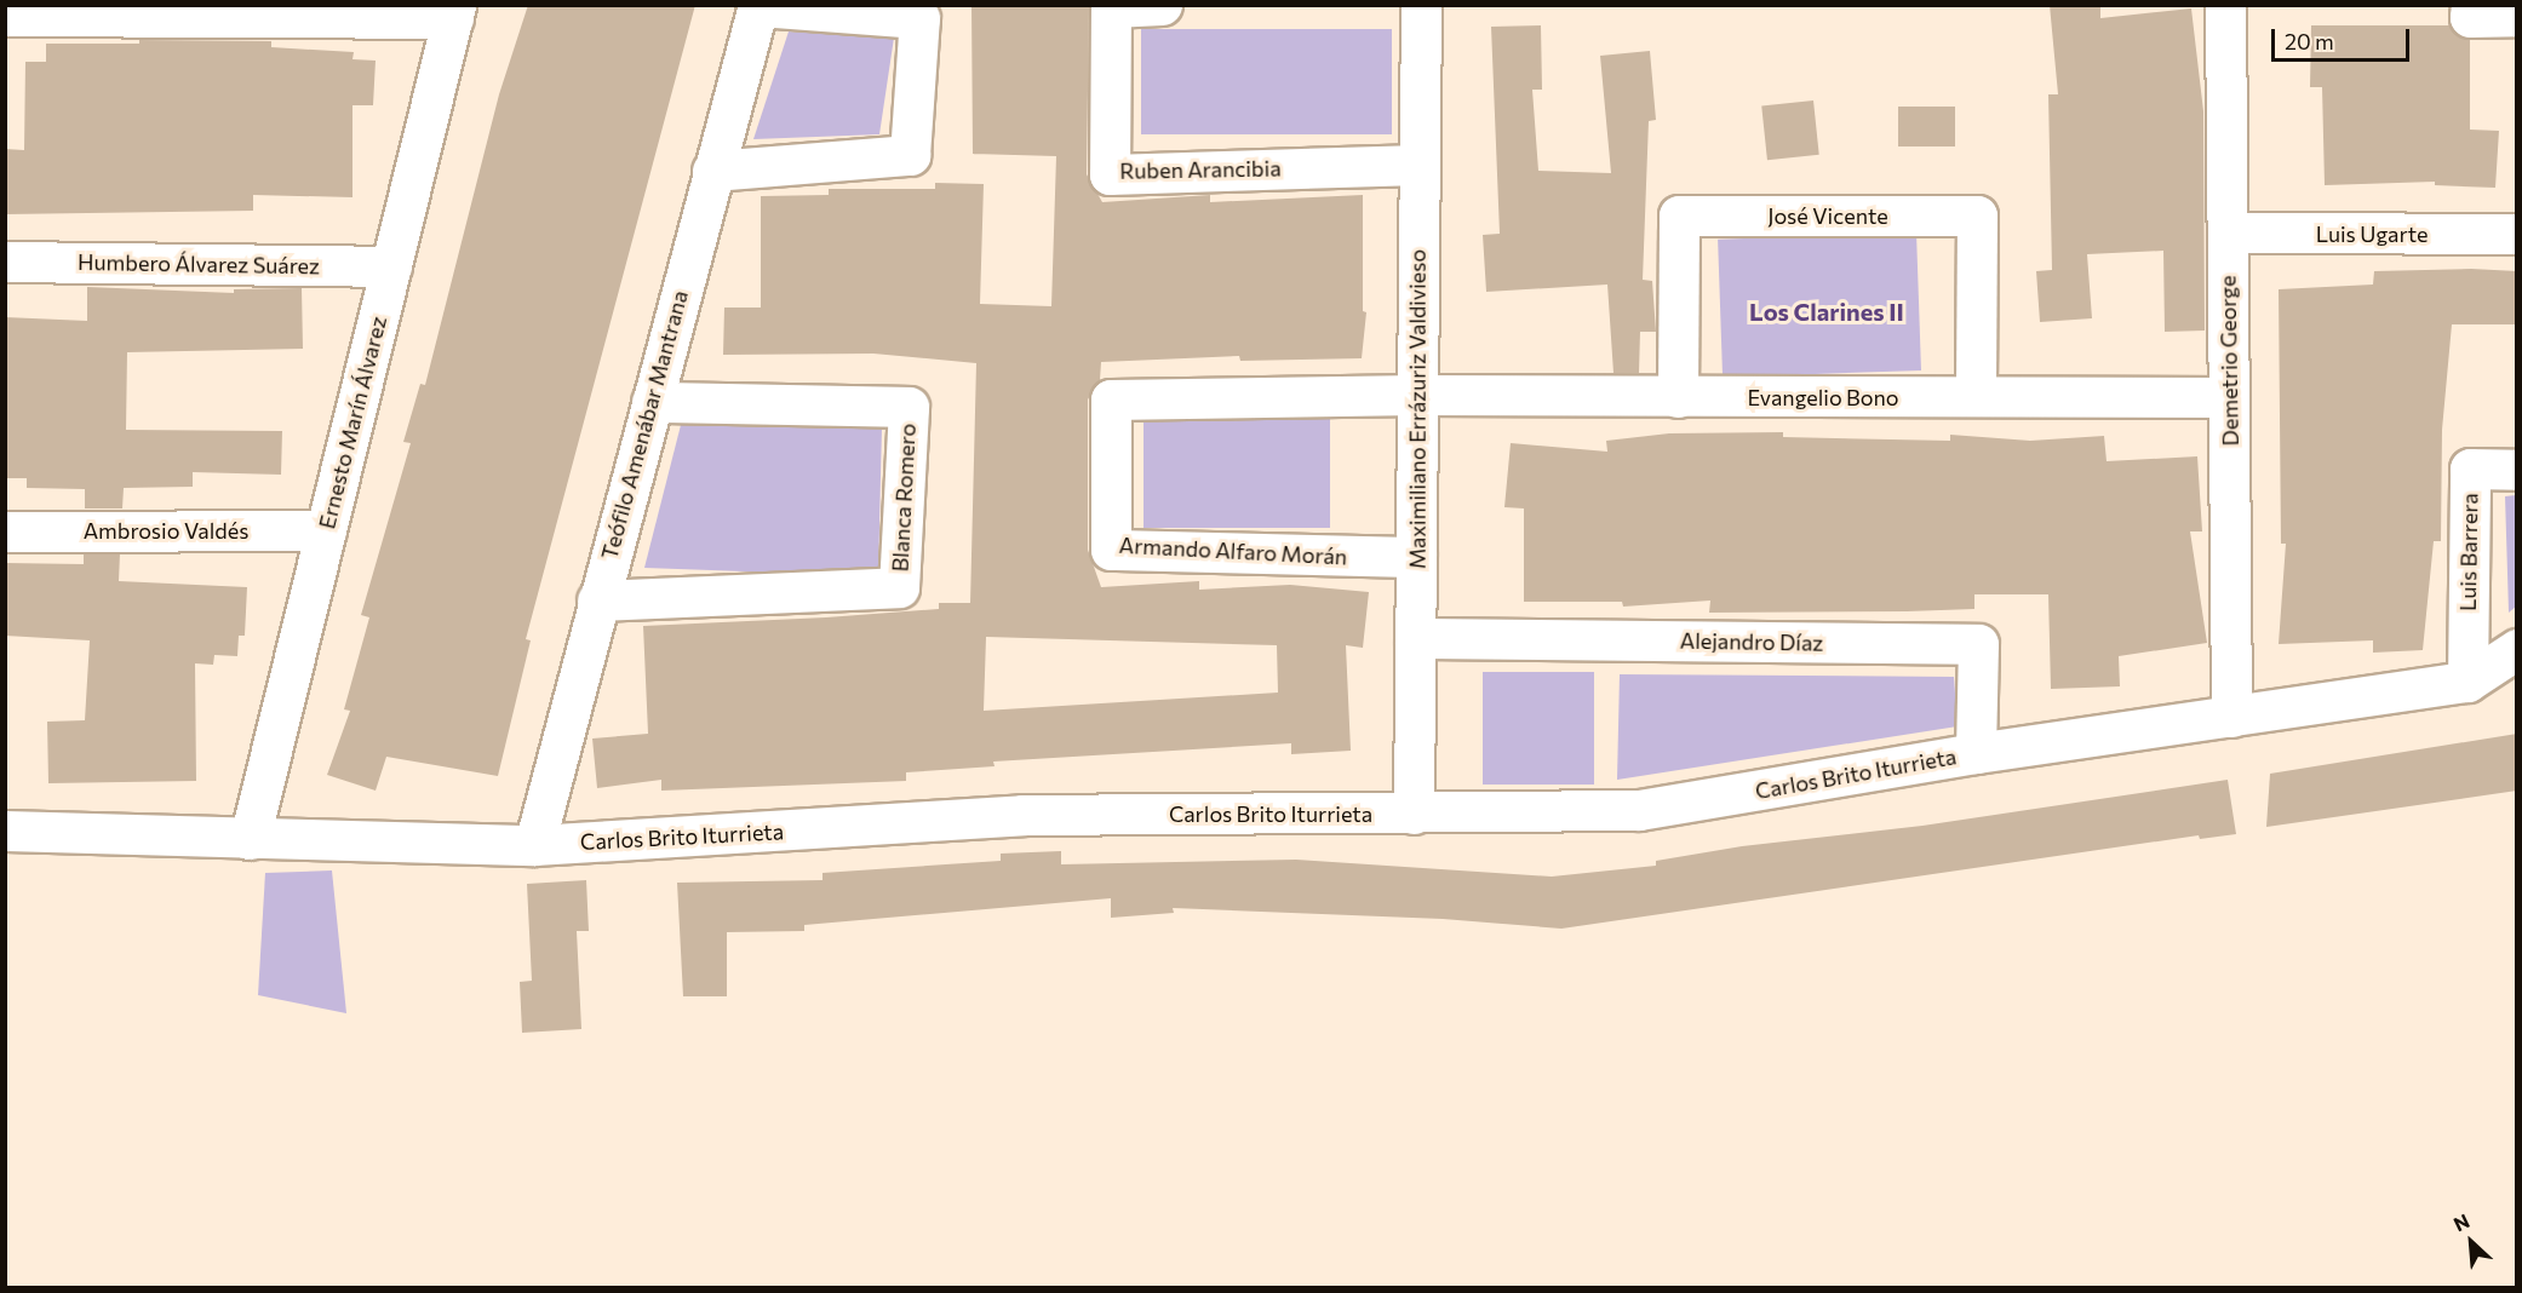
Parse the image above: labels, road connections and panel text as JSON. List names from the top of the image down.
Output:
{
  "streets": {
    "street": [
      "Ruben Arancibia",
      "José Vicente",
      "Luis Ugarte",
      "Humbero Álvarez Suárez",
      "Demetrio George",
      "Evangelio Bono",
      "Maximiliano Errázuriz Valdivieso",
      "Ernesto Marín Álvarez",
      "Teófilo Amenábar Mantrana",
      "Blanca Romero",
      "Ambrosio Valdés",
      "Armando Alfaro Morán",
      "Luis Barrera",
      "Alejandro Díaz",
      "Carlos Brito Iturrieta"
    ]
  },
  "crossings": [
    ["Ruben Arancibia", "Maximiliano Errázuriz Valdivieso"],
    ["José Vicente", "Evangelio Bono"],
    ["Luis Ugarte", "Demetrio George"],
    ["Humbero Álvarez Suárez", "Ernesto Marín Álvarez"],
    ["Demetrio George", "Evangelio Bono"],
    ["Demetrio George", "Carlos Brito Iturrieta"],
    ["Evangelio Bono", "Maximiliano Errázuriz Valdivieso"],
    ["Evangelio Bono", "Armando Alfaro Morán"],
    ["Maximiliano Errázuriz Valdivieso", "Armando Alfaro Morán"],
    ["Maximiliano Errázuriz Valdivieso", "Alejandro Díaz"],
    ["Maximiliano Errázuriz Valdivieso", "Carlos Brito Iturrieta"],
    ["Ernesto Marín Álvarez", "Ambrosio Valdés"],
    ["Ernesto Marín Álvarez", "Carlos Brito Iturrieta"],
    ["Teófilo Amenábar Mantrana", "Blanca Romero"],
    ["Teófilo Amenábar Mantrana", "Carlos Brito Iturrieta"],
    ["Luis Barrera", "Carlos Brito Iturrieta"],
    ["Alejandro Díaz", "Carlos Brito Iturrieta"]
  ],
  "districts": ["Los Clarines II"],
  "scale_bar": "20 m",
  "north": "top left"
}
